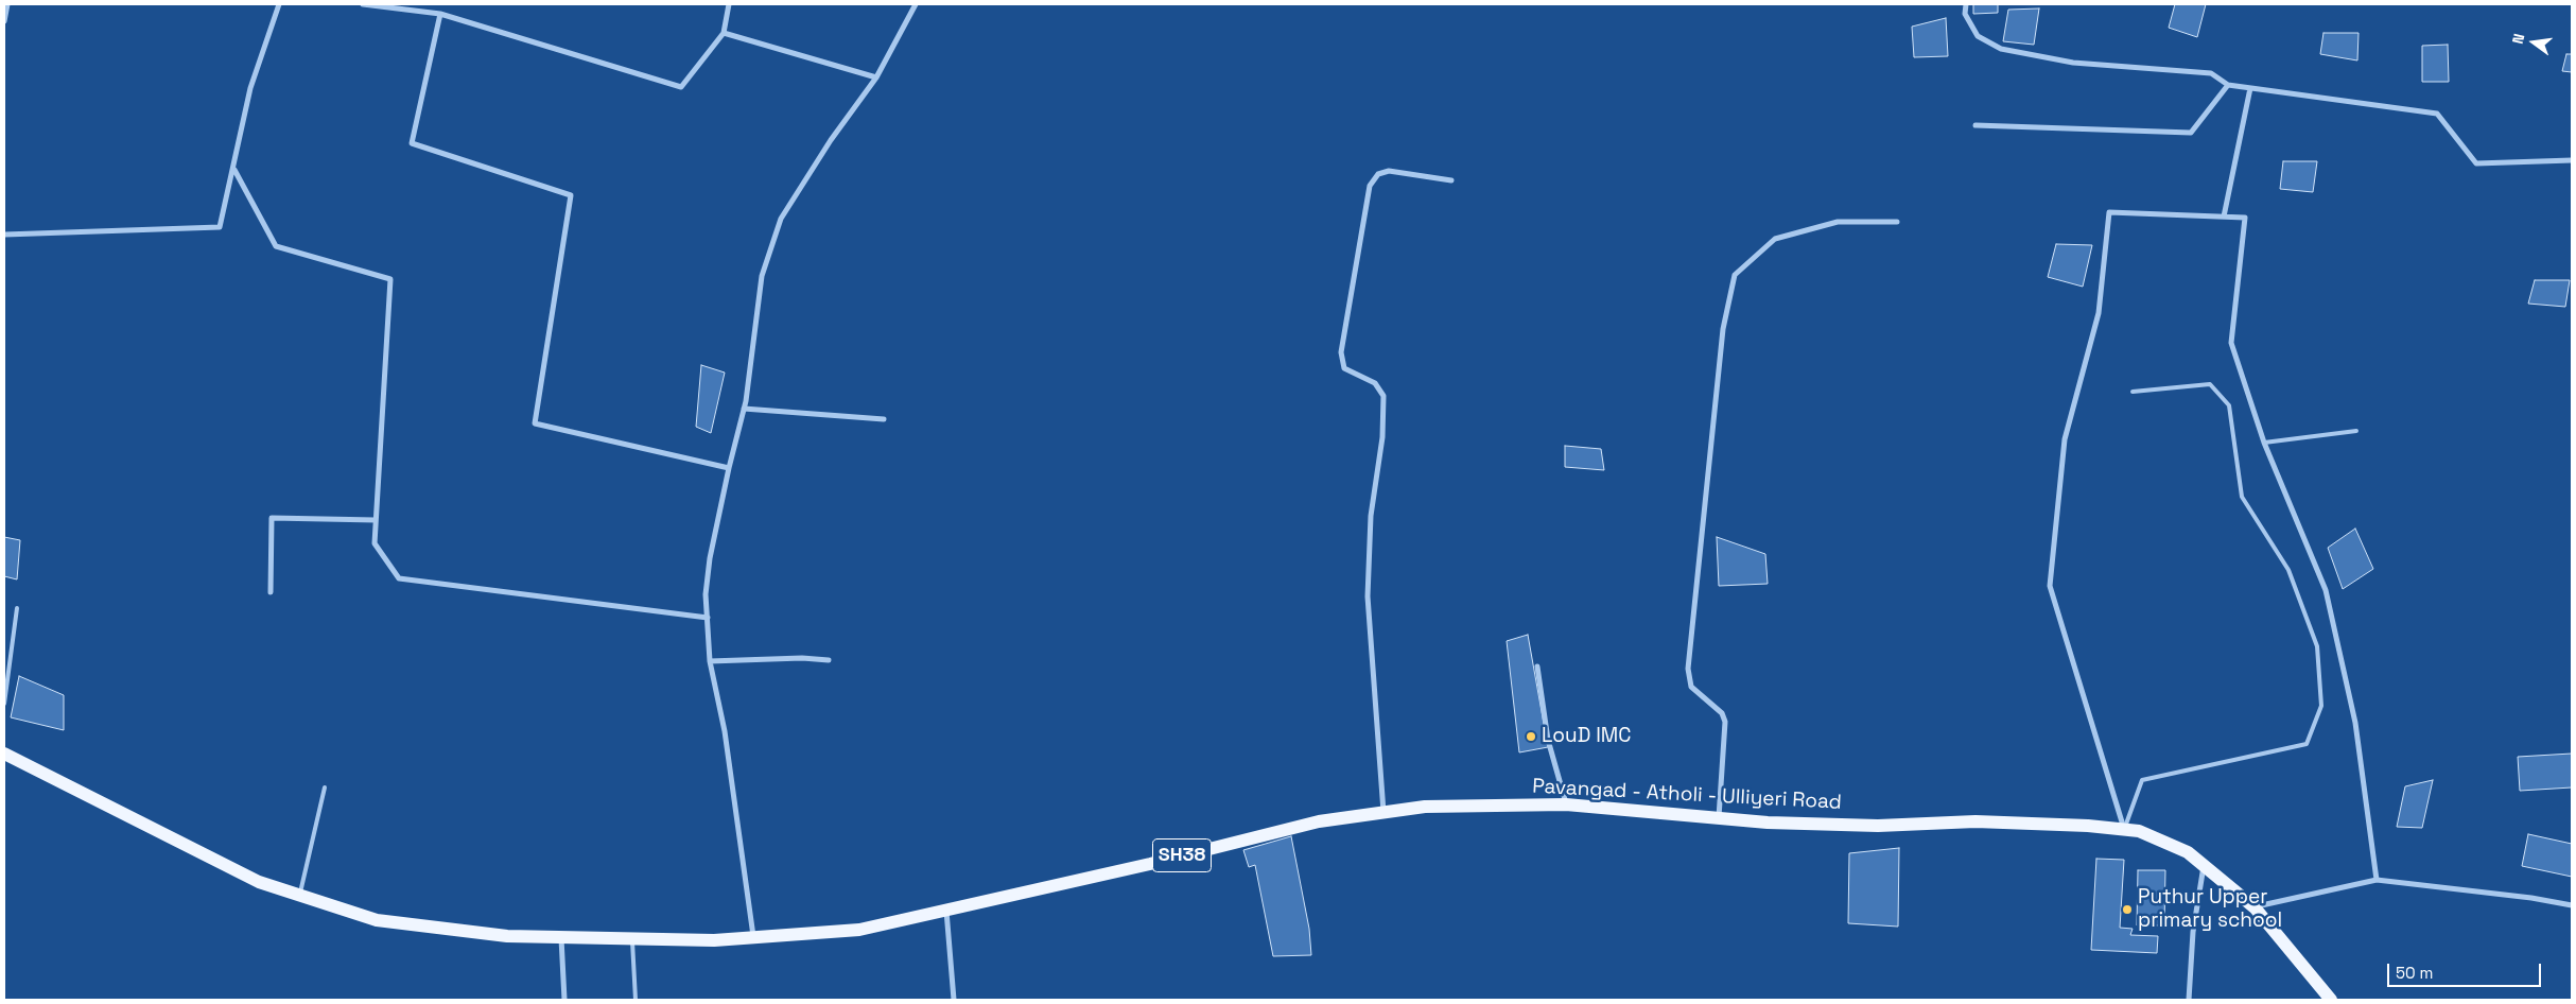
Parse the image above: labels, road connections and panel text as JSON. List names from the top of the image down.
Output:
{
  "streets": {
    "main road": ["Pavangad - Atholi - Ulliyeri Road", "SH38"]
  },
  "places": ["LouD IMC", "Puthur Upper primary school"],
  "scale_bar": "50 m",
  "north": "left"
}
